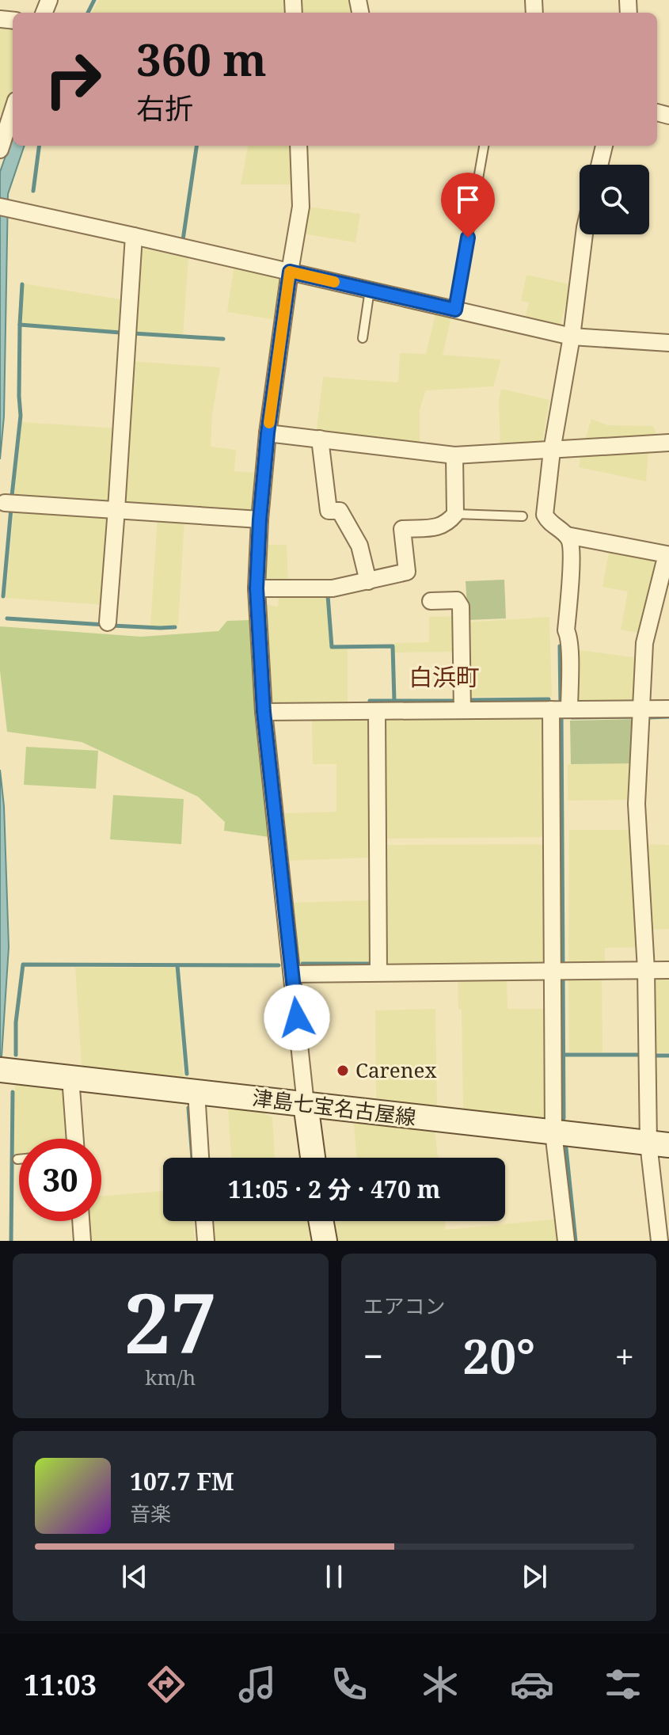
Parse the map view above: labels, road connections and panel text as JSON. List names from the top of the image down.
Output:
{
  "streets": {
    "main road": ["津島七宝名古屋線"]
  },
  "districts": ["白浜町"],
  "places": ["Carenex"],
  "page": {
    "turn": ["360 m", "右折"],
    "limit": "30",
    "trip": "11:05 · 2 分 · 470 m",
    "tile": [
      ["27", "km/h"],
      "エアコン"
    ],
    "heat": ["−", "20°", "+"],
    "song": ["107.7 FM", "音楽"],
    "tabs": "11:03"
  }
}
